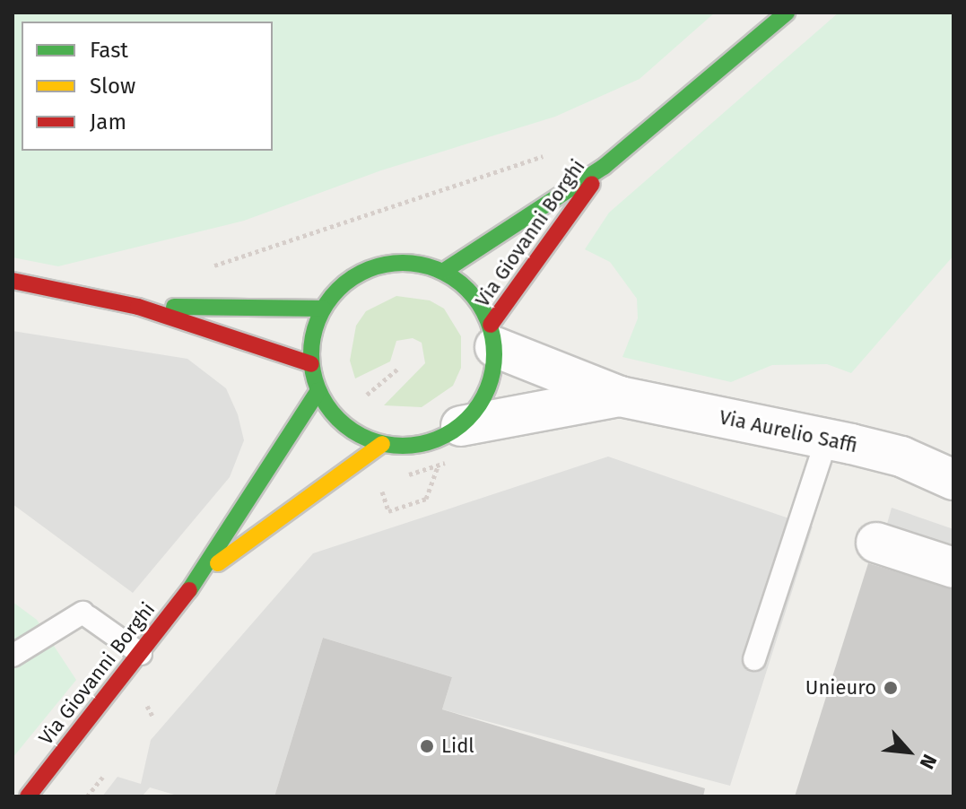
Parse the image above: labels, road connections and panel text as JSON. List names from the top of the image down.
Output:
{
  "streets": {
    "main road": ["Via Giovanni Borghi"],
    "street": ["Via Aurelio Saffi"]
  },
  "crossings": [
    ["Via Giovanni Borghi", "Via Aurelio Saffi"]
  ],
  "places": ["Unieuro", "Lidl"],
  "legend": ["Fast", "Slow", "Jam"],
  "north": "bottom right"
}
